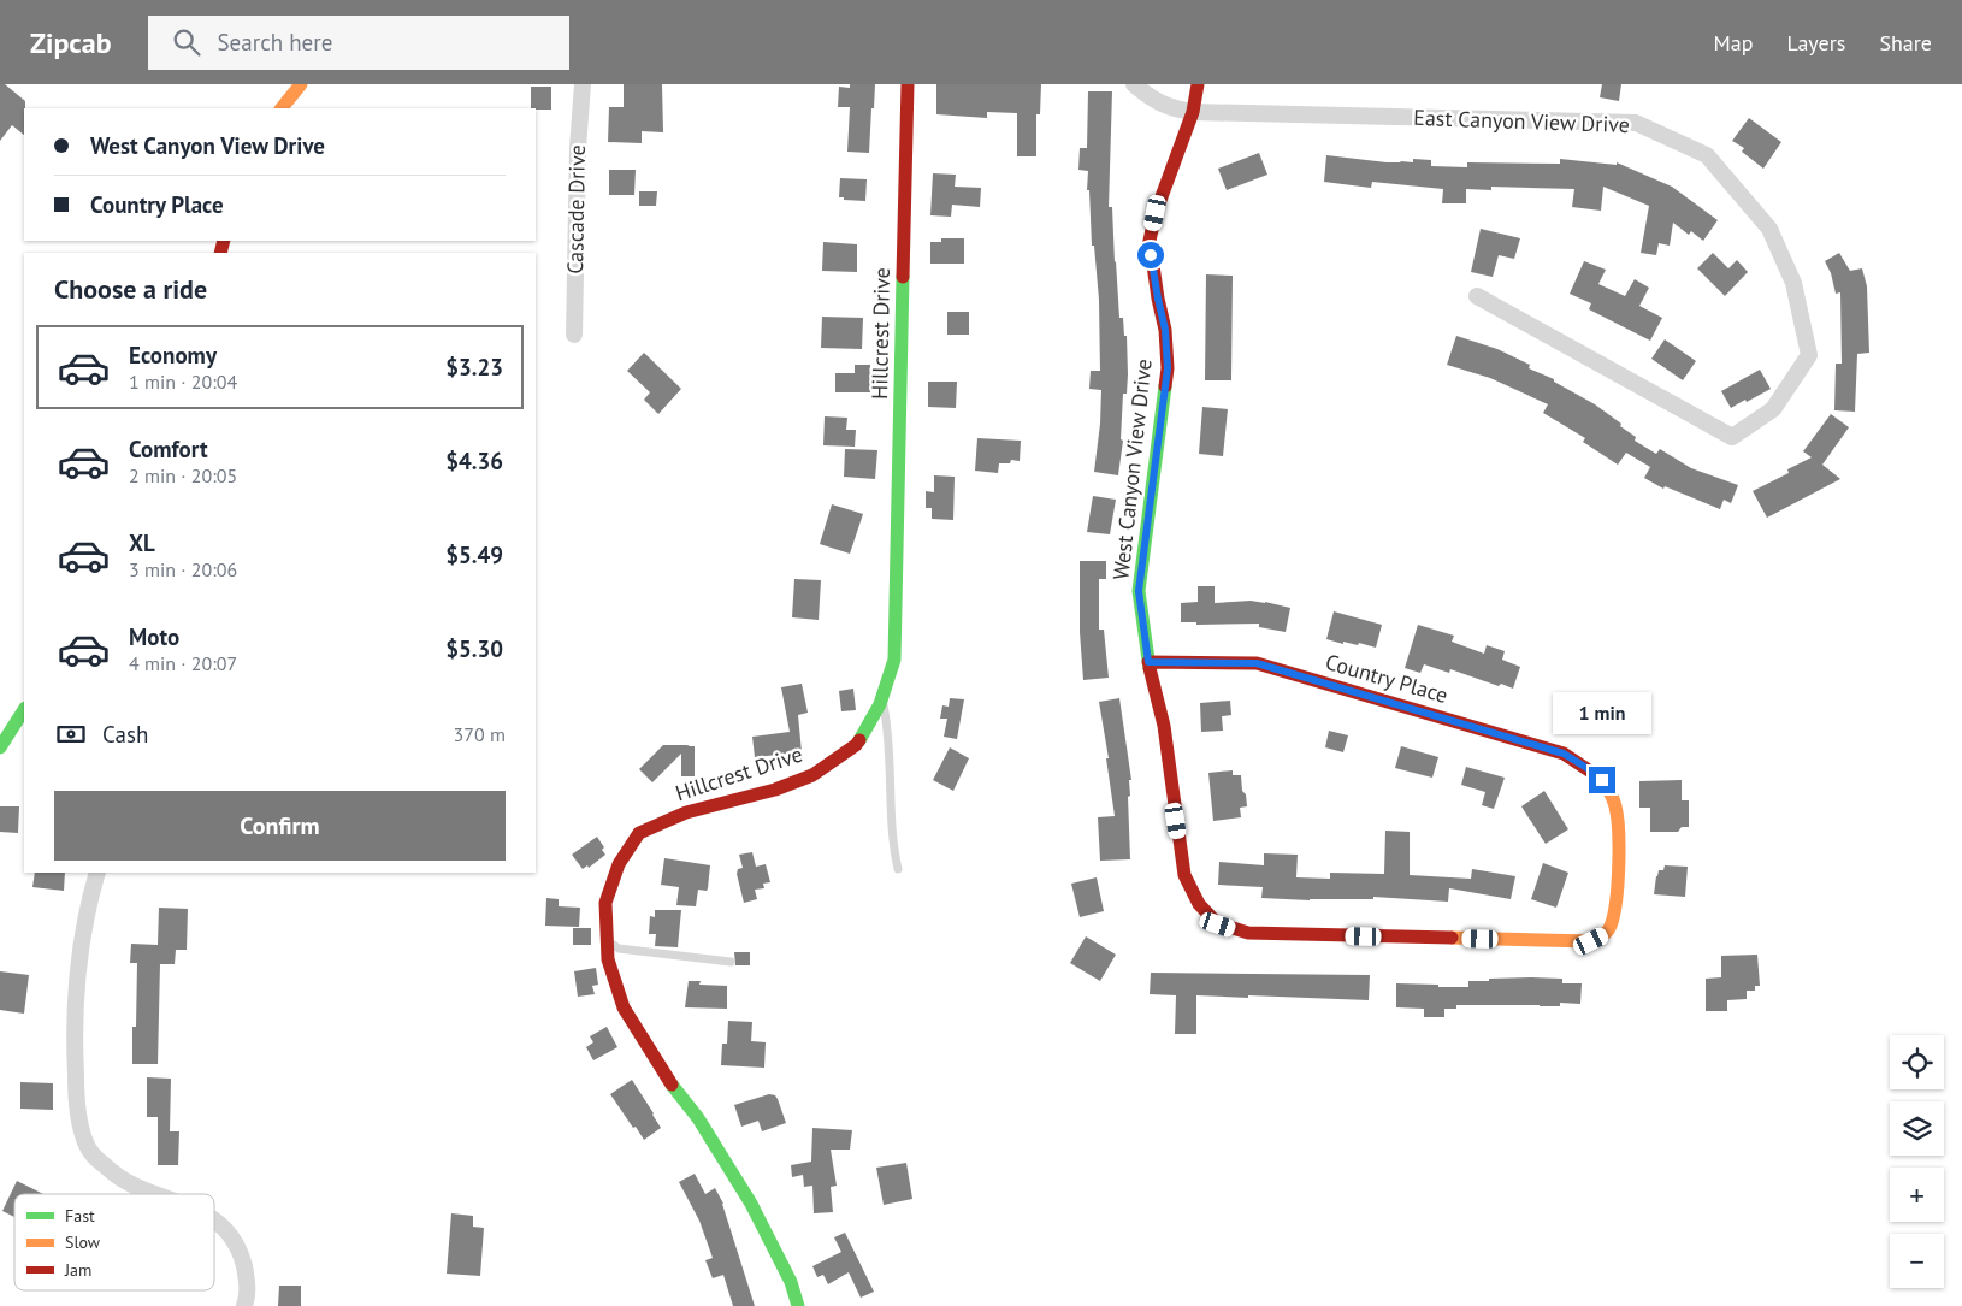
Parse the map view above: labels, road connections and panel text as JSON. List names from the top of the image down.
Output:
{
  "streets": {
    "street": [
      "East Canyon View Drive",
      "Cascade Drive",
      "Hillcrest Drive",
      "West Canyon View Drive",
      "Country Place"
    ]
  },
  "crossings": [
    ["East Canyon View Drive", "West Canyon View Drive"],
    ["West Canyon View Drive", "Country Place"]
  ],
  "legend": ["Fast", "Slow", "Jam"],
  "page": {
    "header": "Zipcab",
    "search": "Search here",
    "nav": ["Map", "Layers", "Share"],
    "banner": ["West Canyon View Drive", "Country Place"],
    "heading": "Choose a ride",
    "list": [
      {
        "name": "Economy",
        "note": "1 min · 20:04",
        "value": "$3.23"
      },
      {
        "name": "Comfort",
        "note": "2 min · 20:05",
        "value": "$4.36"
      },
      {
        "name": "XL",
        "note": "3 min · 20:06",
        "value": "$5.49"
      },
      {
        "name": "Moto",
        "note": "4 min · 20:07",
        "value": "$5.30"
      }
    ],
    "bubble": "1 min",
    "pay": ["Cash", "370 m"],
    "buttons": "Confirm",
    "map_buttons": ["+", "−"]
  }
}
